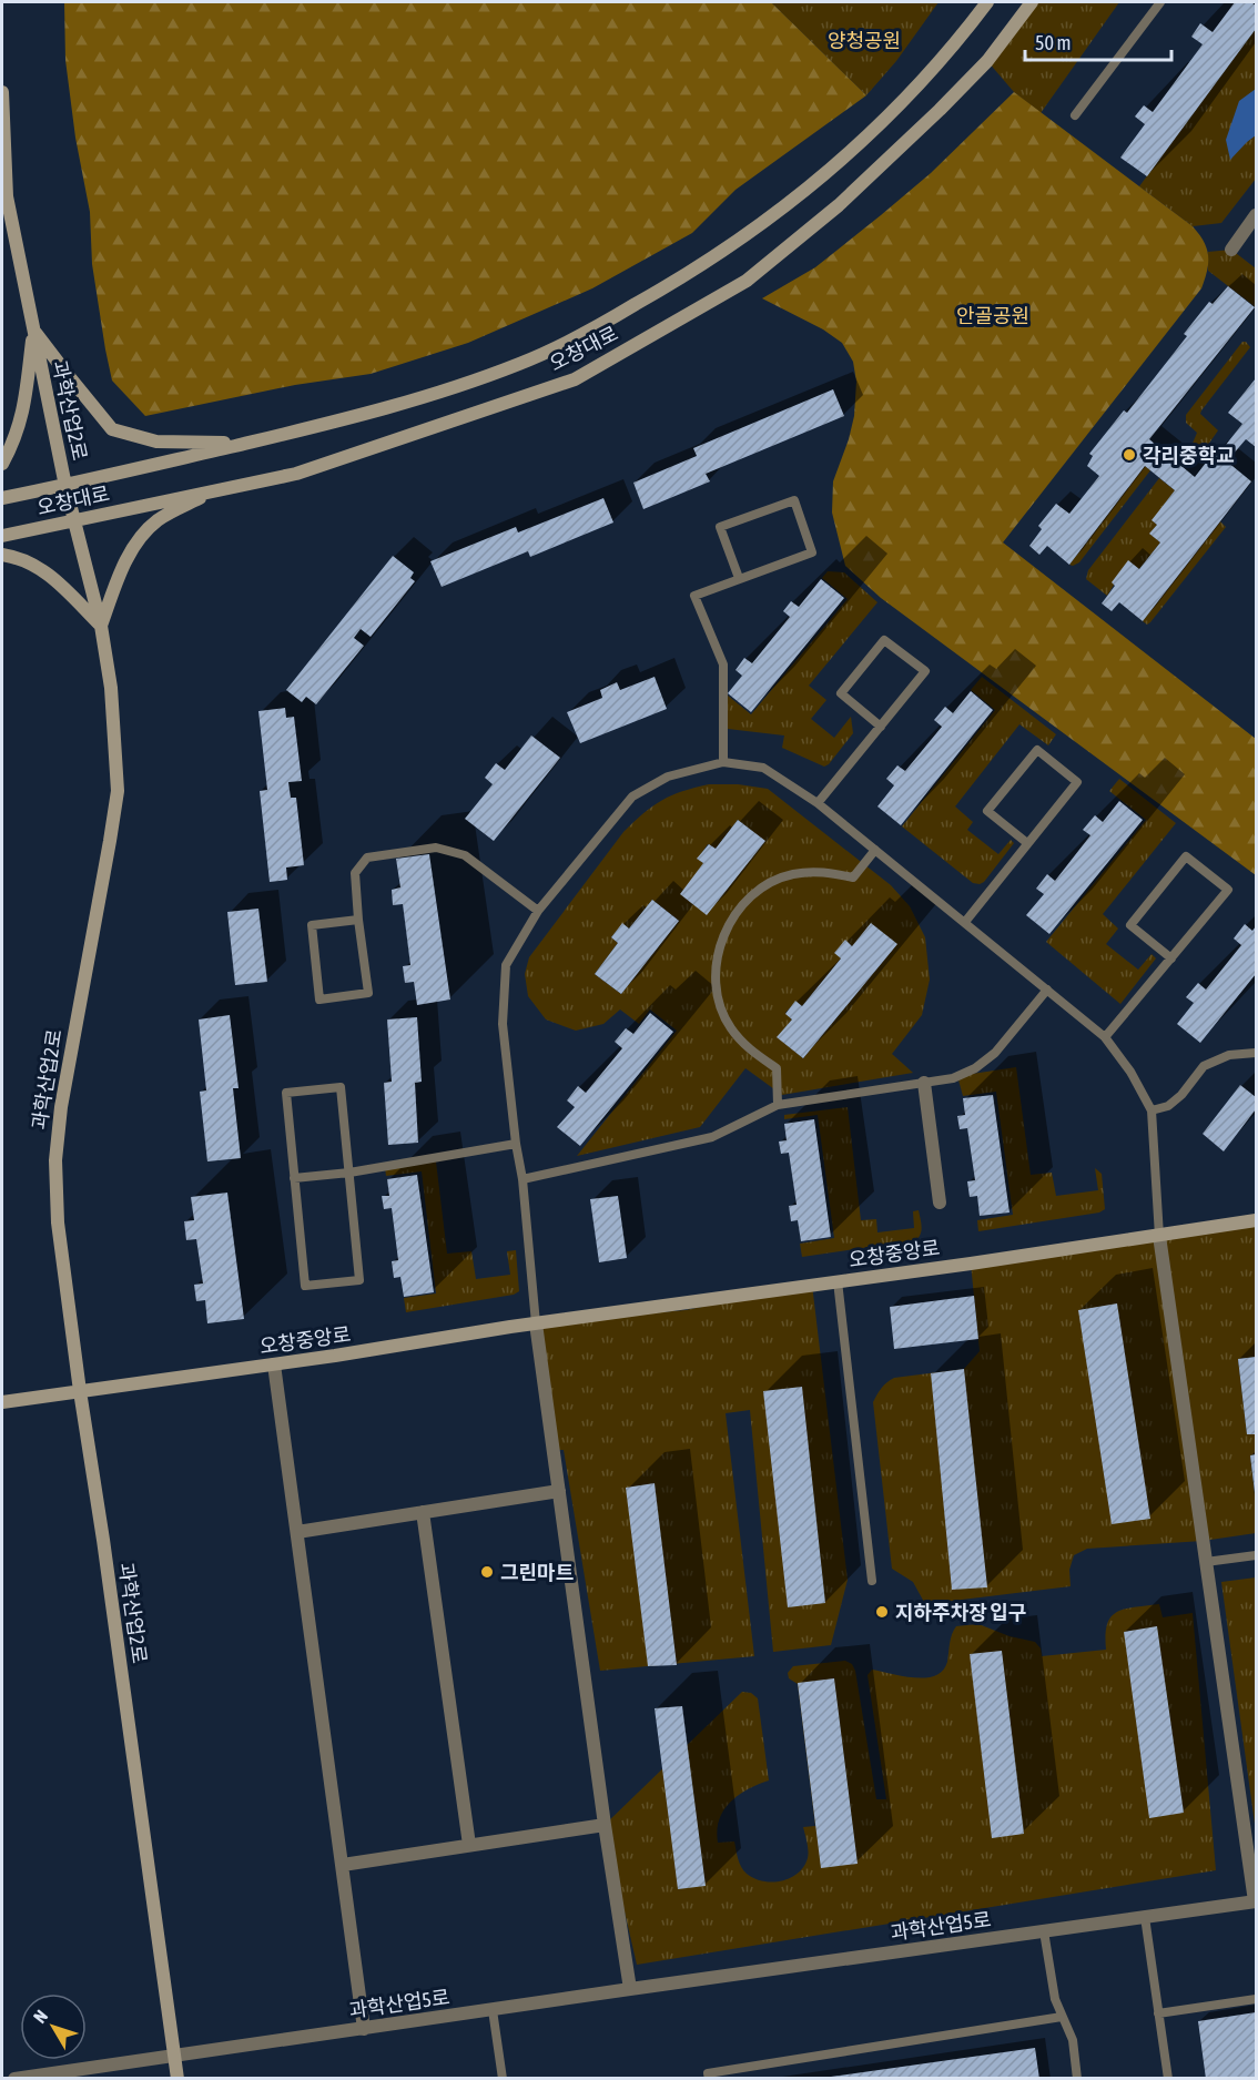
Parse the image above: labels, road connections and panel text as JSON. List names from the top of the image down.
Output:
{
  "streets": {
    "street": [
      "오창대로",
      "과학산업2로",
      "오창중앙로",
      "과학산업5로"
    ]
  },
  "crossings": [
    ["오창대로", "과학산업2로"],
    ["과학산업2로", "오창중앙로"],
    ["과학산업2로", "과학산업5로"]
  ],
  "parks": ["양청공원", "안골공원"],
  "places": ["각리중학교", "그린마트", "지하주차장 입구"],
  "scale_bar": "50 m",
  "north": "top left"
}
